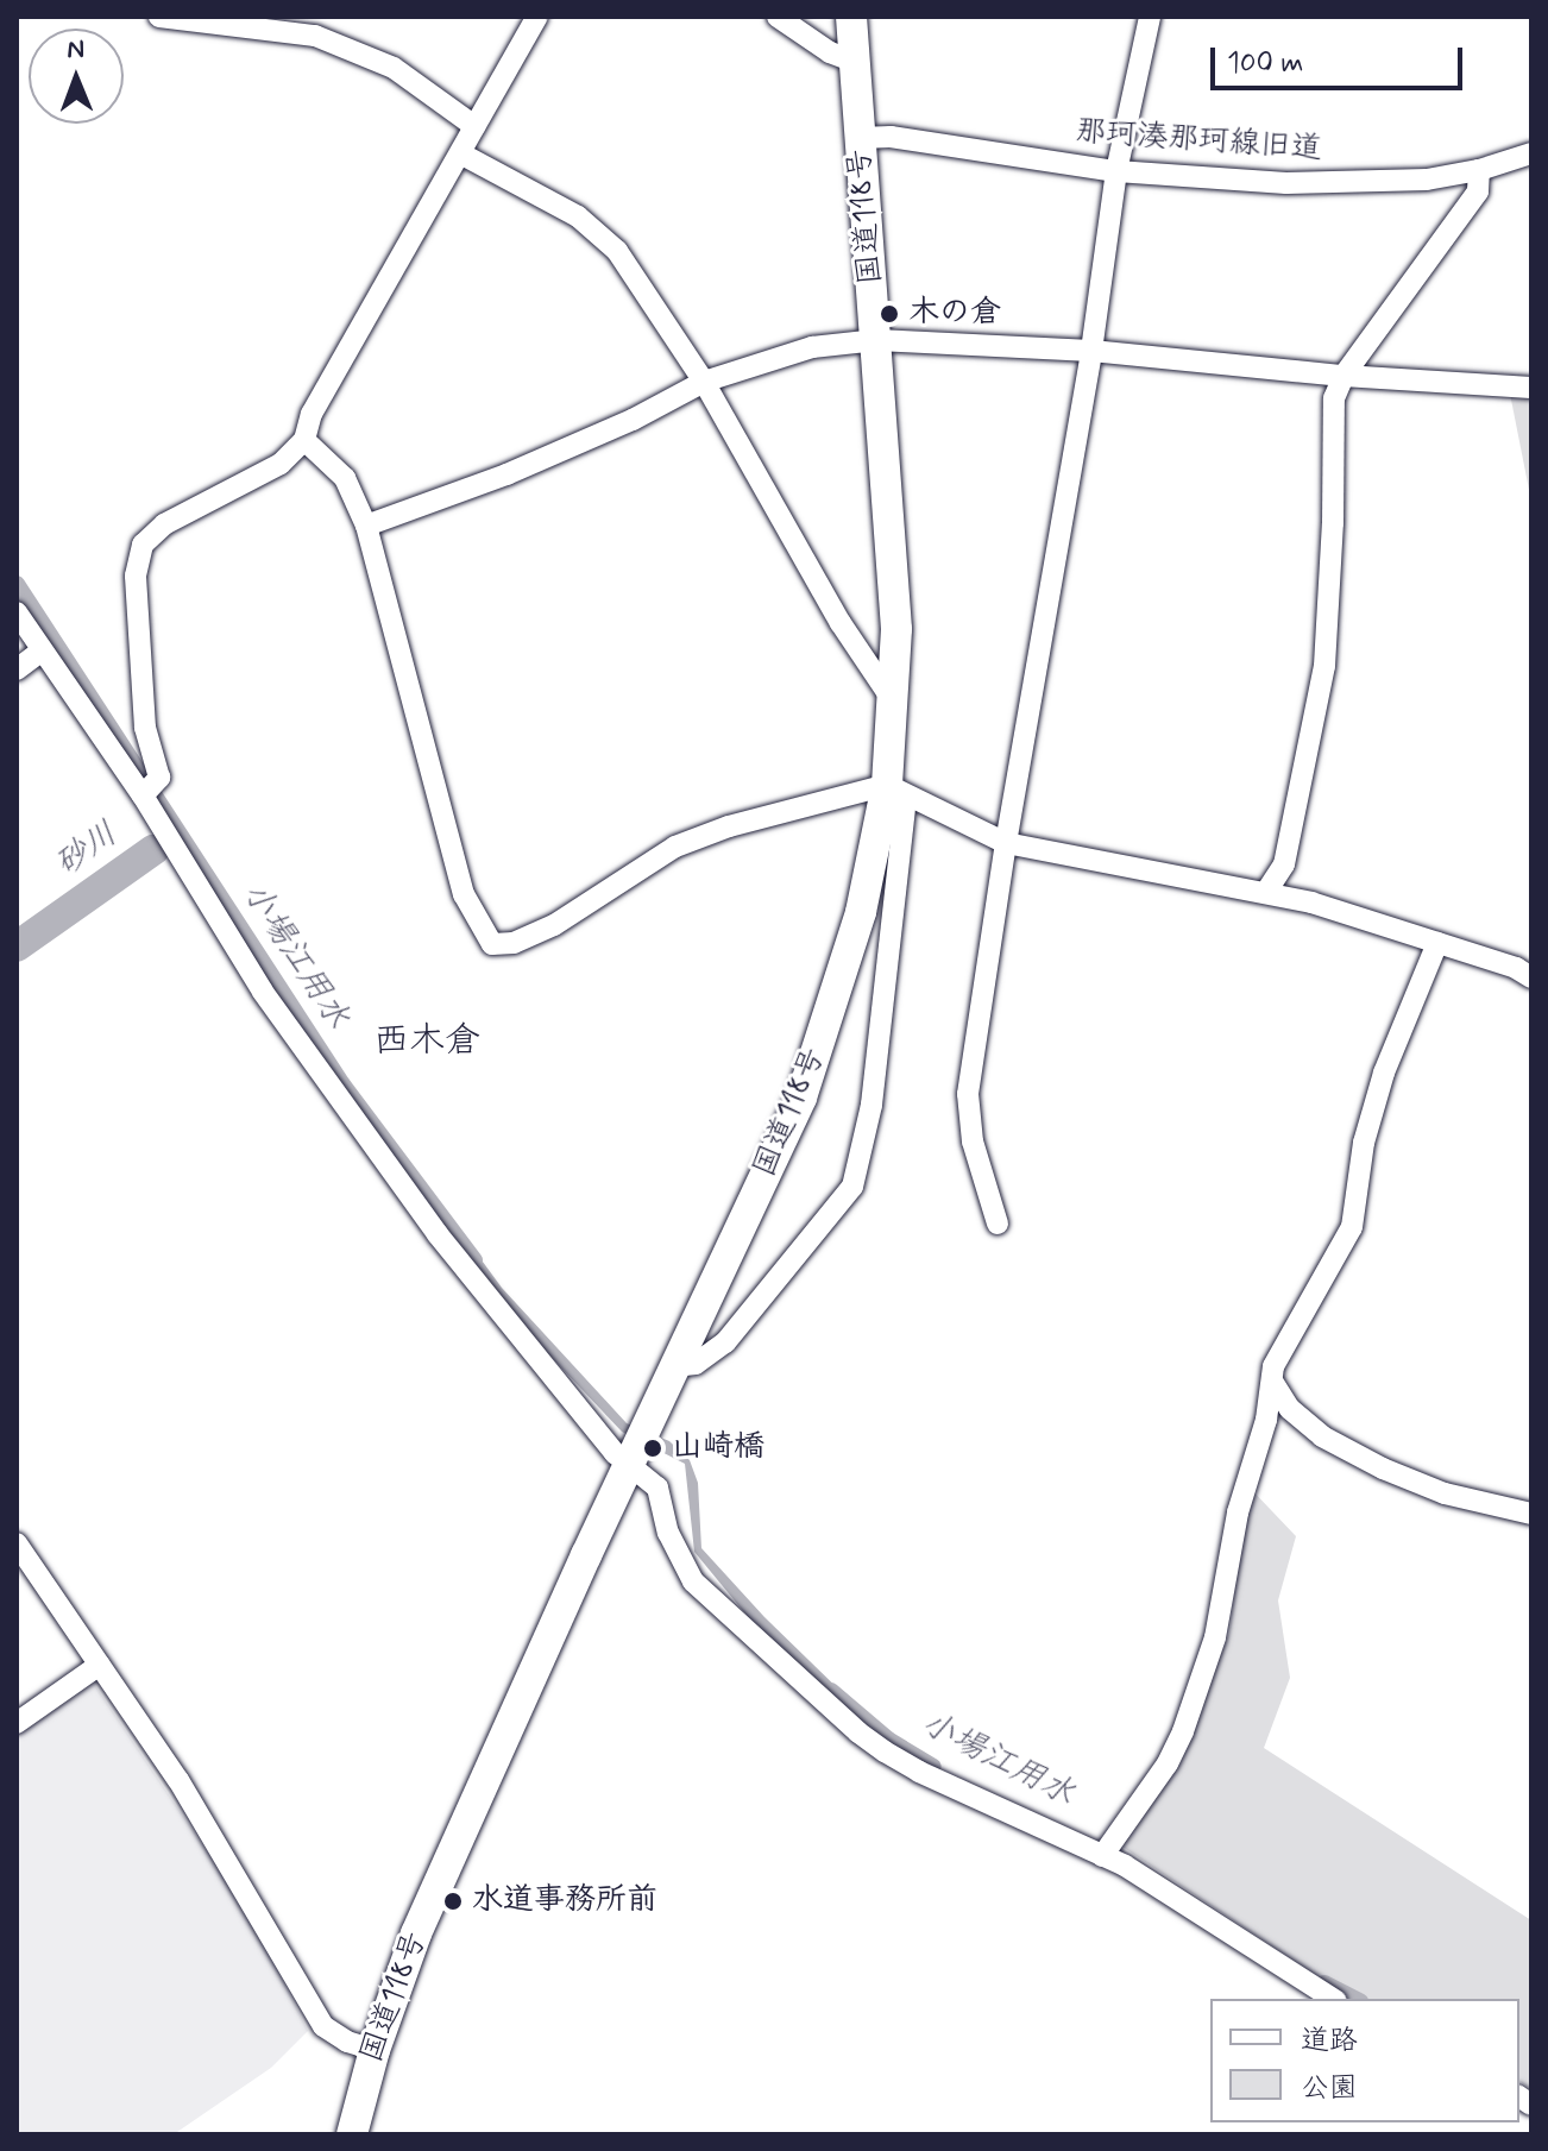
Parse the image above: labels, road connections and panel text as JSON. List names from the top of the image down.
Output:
{
  "streets": {
    "highway": ["国道118号"],
    "street": ["那珂湊那珂線旧道"]
  },
  "crossings": [
    ["那珂湊那珂線旧道", "国道118号"]
  ],
  "districts": ["西木倉"],
  "water": ["砂川", "小場江用水"],
  "places": ["木の倉", "山崎橋", "水道事務所前"],
  "legend": ["道路", "公園"],
  "scale_bar": "100 m",
  "north": "top"
}
